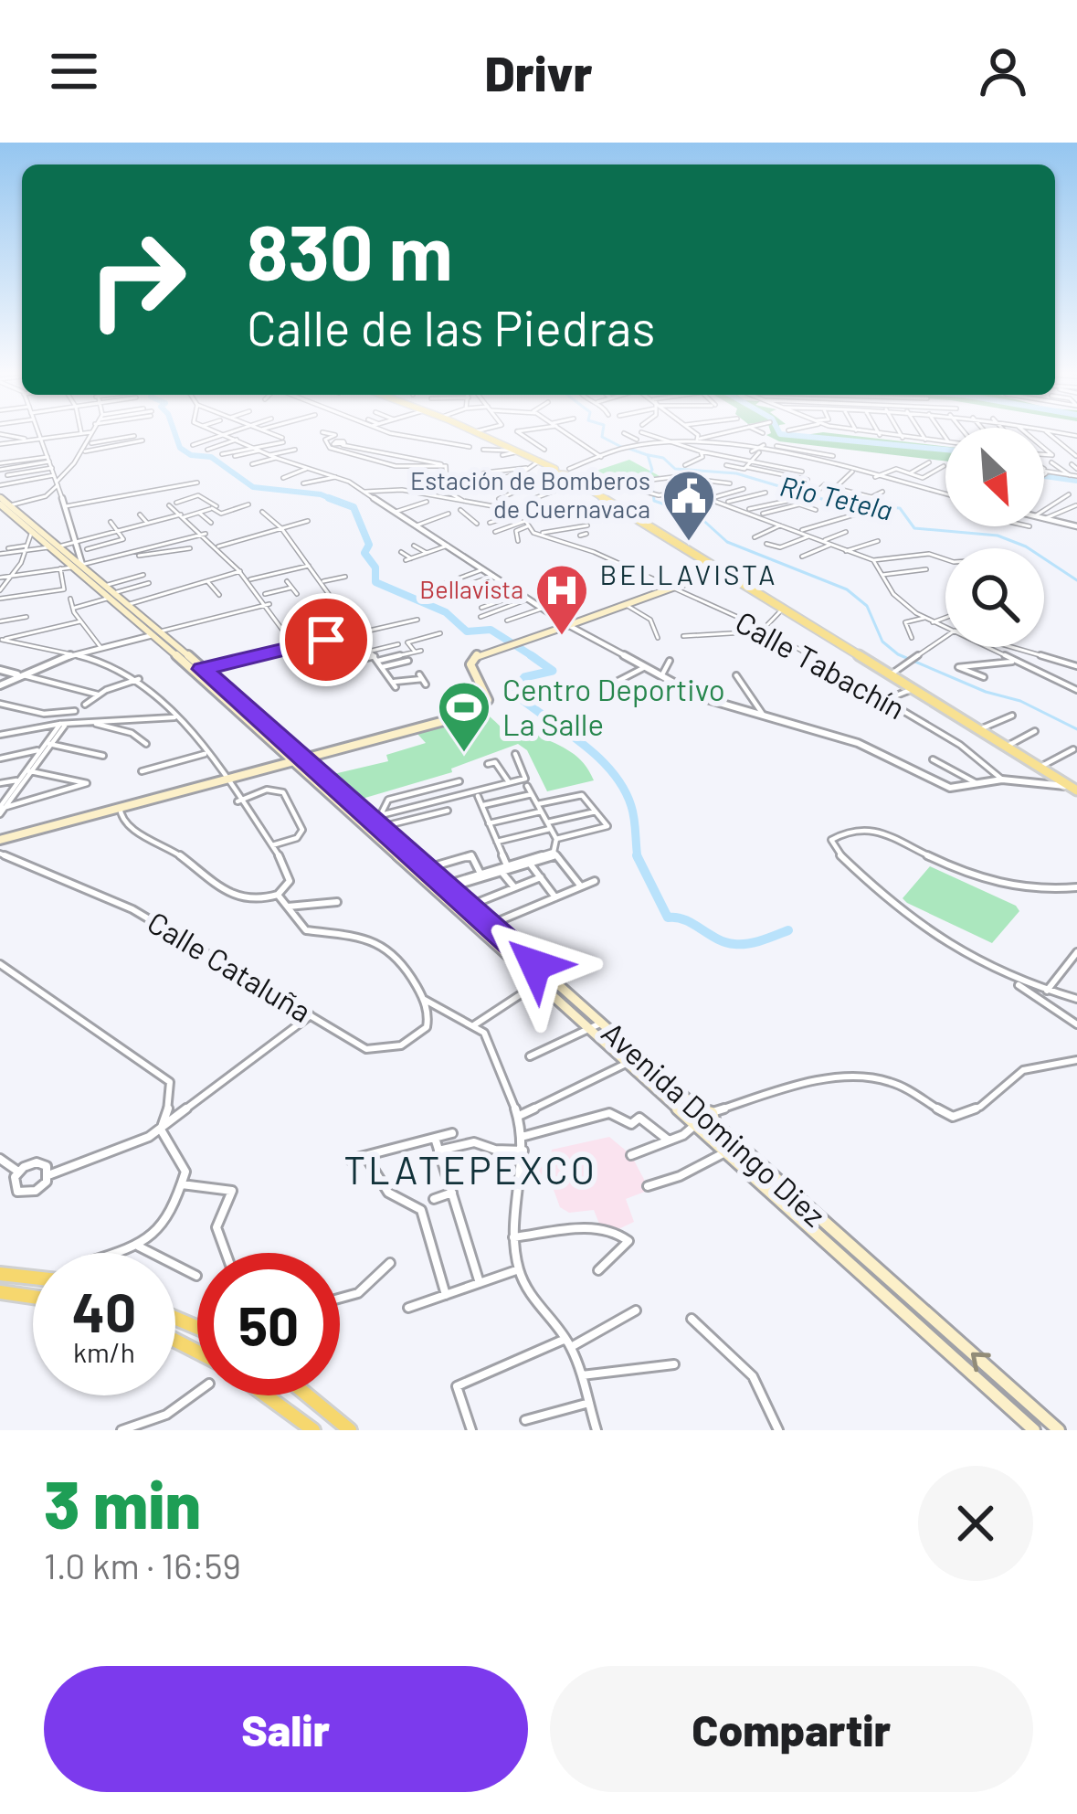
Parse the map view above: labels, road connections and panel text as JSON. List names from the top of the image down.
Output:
{
  "streets": {
    "main road": ["Avenida Domingo Diez"],
    "street": ["Calle Tabachín", "Calle Cataluña"]
  },
  "districts": ["BELLAVISTA", "TLATEPEXCO"],
  "water": ["Rio Tetela"],
  "places": {
    "public building": ["Estación de Bomberos de Cuernavaca"],
    "hospital": ["Bellavista"],
    "sports": ["Centro Deportivo La Salle"]
  },
  "north": "bottom right",
  "page": {
    "header": "Drivr",
    "turn": ["830 m", "Calle de las Piedras"],
    "speed": "40 km/h",
    "limit": "50",
    "heading": ["3 min", "1.0 km · 16:59"],
    "buttons": ["Salir", "Compartir"]
  }
}
